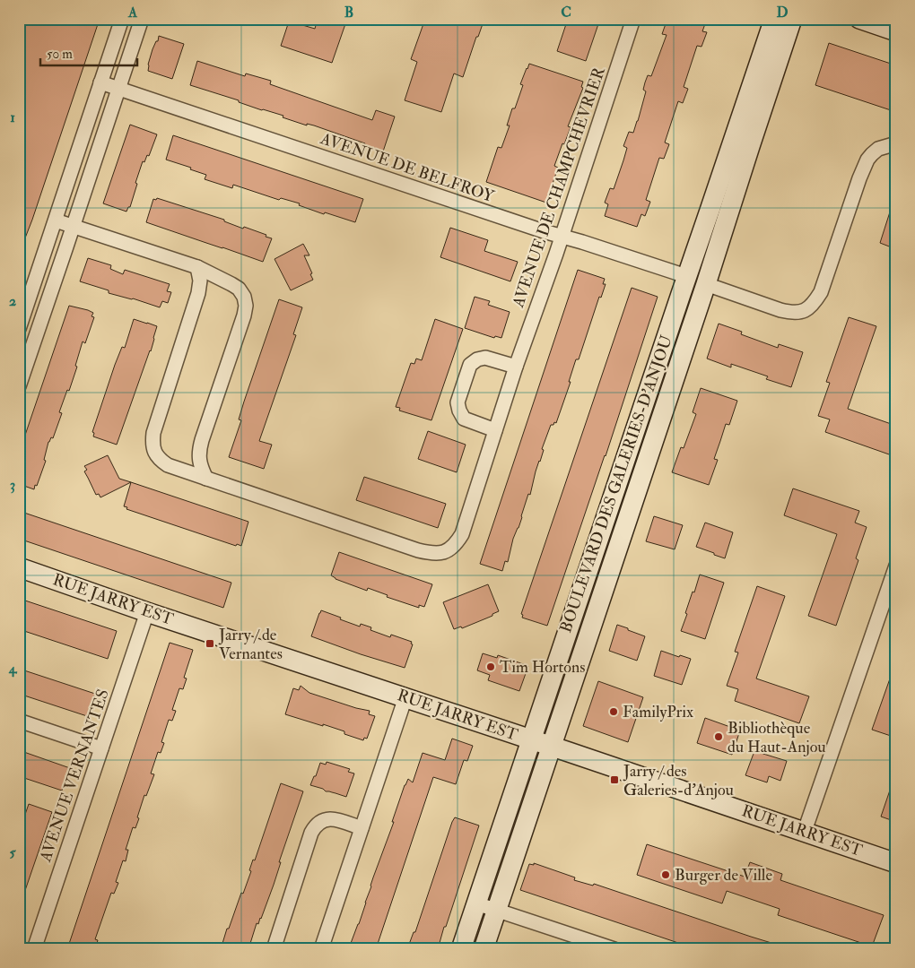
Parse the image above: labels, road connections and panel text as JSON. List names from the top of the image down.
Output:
{
  "streets": {
    "street": [
      "AVENUE DE BELFROY",
      "AVENUE DE CHAMPCHEVRIER",
      "BOULEVARD DES GALERIES-D'ANJOU",
      "RUE JARRY EST",
      "AVENUE VERNANTES"
    ]
  },
  "crossings": [
    ["AVENUE DE BELFROY", "AVENUE DE CHAMPCHEVRIER"],
    ["AVENUE DE BELFROY", "BOULEVARD DES GALERIES-D'ANJOU"],
    ["BOULEVARD DES GALERIES-D'ANJOU", "RUE JARRY EST"],
    ["RUE JARRY EST", "AVENUE VERNANTES"]
  ],
  "places": {
    "transit": ["Jarry / de Vernantes", "Jarry / des Galeries-d'Anjou"],
    "other": [
      "Tim Hortons",
      "FamilyPrix",
      "Bibliothèque du Haut-Anjou",
      "Burger de Ville"
    ]
  },
  "scale_bar": "50 m",
  "grid": {
    "columns": [
      "A",
      "B",
      "C",
      "D"
    ],
    "rows": [
      "1",
      "2",
      "3",
      "4",
      "5"
    ]
  }
}
